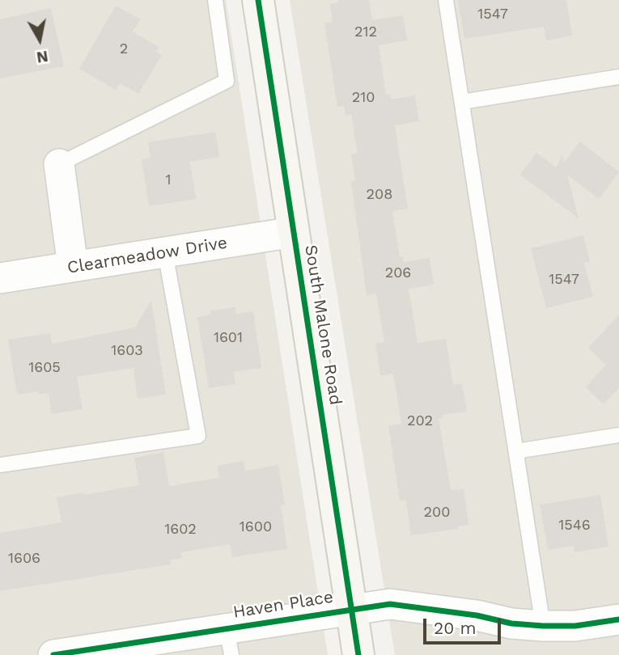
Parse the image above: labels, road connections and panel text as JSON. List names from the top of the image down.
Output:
{
  "streets": {
    "street": ["Clearmeadow Drive", "South Malone Road", "Haven Place"]
  },
  "crossings": [
    ["Clearmeadow Drive", "South Malone Road"],
    ["South Malone Road", "Haven Place"]
  ],
  "house_numbers": [
    "1547",
    "212",
    "2",
    "210",
    "1",
    "208",
    "206",
    "1547",
    "1601",
    "1603",
    "1605",
    "202",
    "200",
    "1546",
    "1600",
    "1602",
    "1606"
  ],
  "scale_bar": "20 m",
  "north": "bottom"
}
